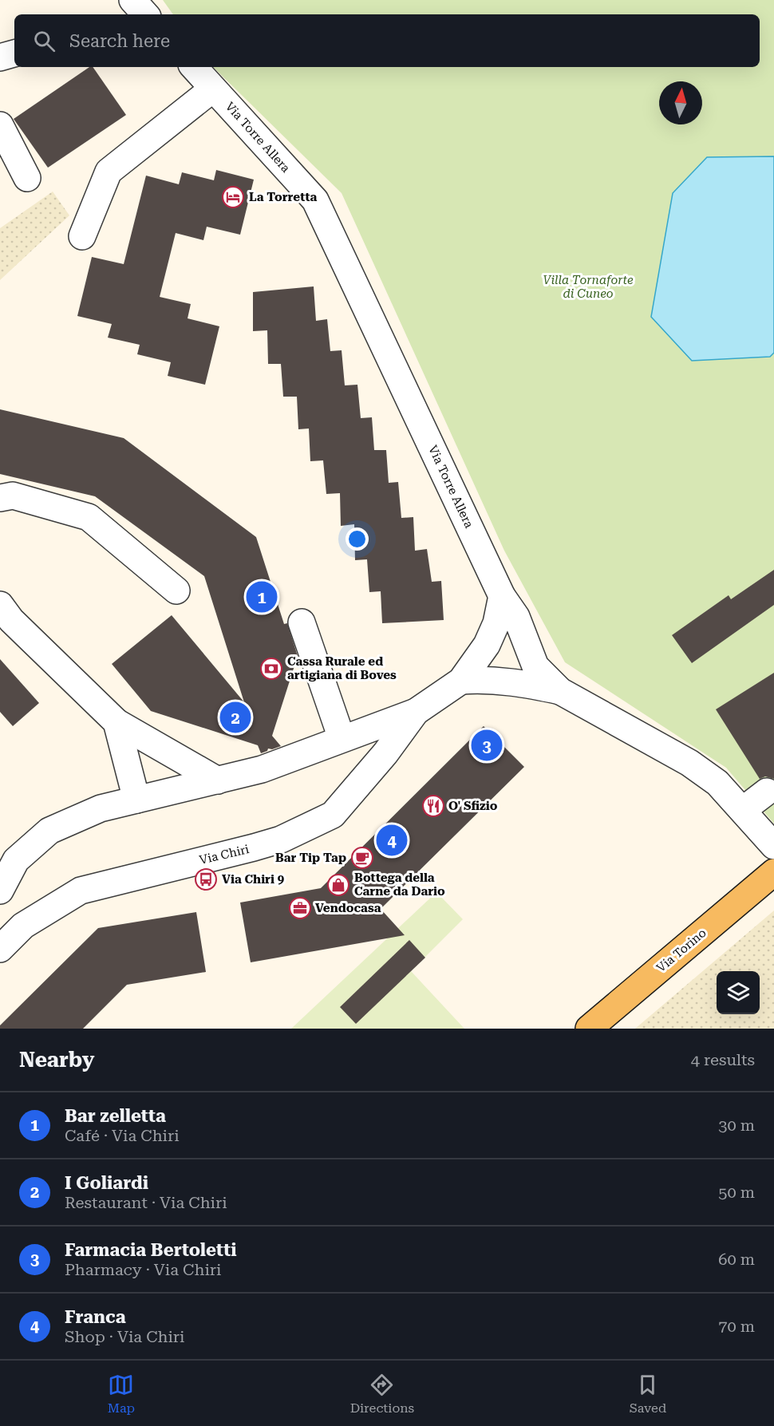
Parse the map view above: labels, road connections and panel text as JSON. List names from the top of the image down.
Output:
{
  "streets": {
    "main road": ["Via Torino"],
    "street": ["Via Torre Allera", "Via Chiri"]
  },
  "crossings": [
    ["Via Torre Allera", "Via Chiri"]
  ],
  "parks": ["Villa Tornaforte di Cuneo"],
  "places": {
    "hotel": ["La Torretta"],
    "bank": ["Cassa Rurale ed artigiana di Boves"],
    "restaurant": ["O' Sfizio"],
    "cafe": ["Bar Tip Tap"],
    "bus stop": ["Via Chiri 9"],
    "shop": ["Bottega della Carne da Dario"],
    "office": ["Vendocasa"]
  },
  "north": "top",
  "page": {
    "search": "Search here",
    "pins": [
      "1",
      "2",
      "3",
      "4"
    ],
    "heading": ["Nearby", "4 results"],
    "list": [
      {
        "mark": "1",
        "name": "Bar zelletta",
        "note": "Café · Via Chiri",
        "value": "30 m"
      },
      {
        "mark": "2",
        "name": "I Goliardi",
        "note": "Restaurant · Via Chiri",
        "value": "50 m"
      },
      {
        "mark": "3",
        "name": "Farmacia Bertoletti",
        "note": "Pharmacy · Via Chiri",
        "value": "60 m"
      },
      {
        "mark": "4",
        "name": "Franca",
        "note": "Shop · Via Chiri",
        "value": "70 m"
      }
    ],
    "nav": ["Map", "Directions", "Saved"]
  }
}
